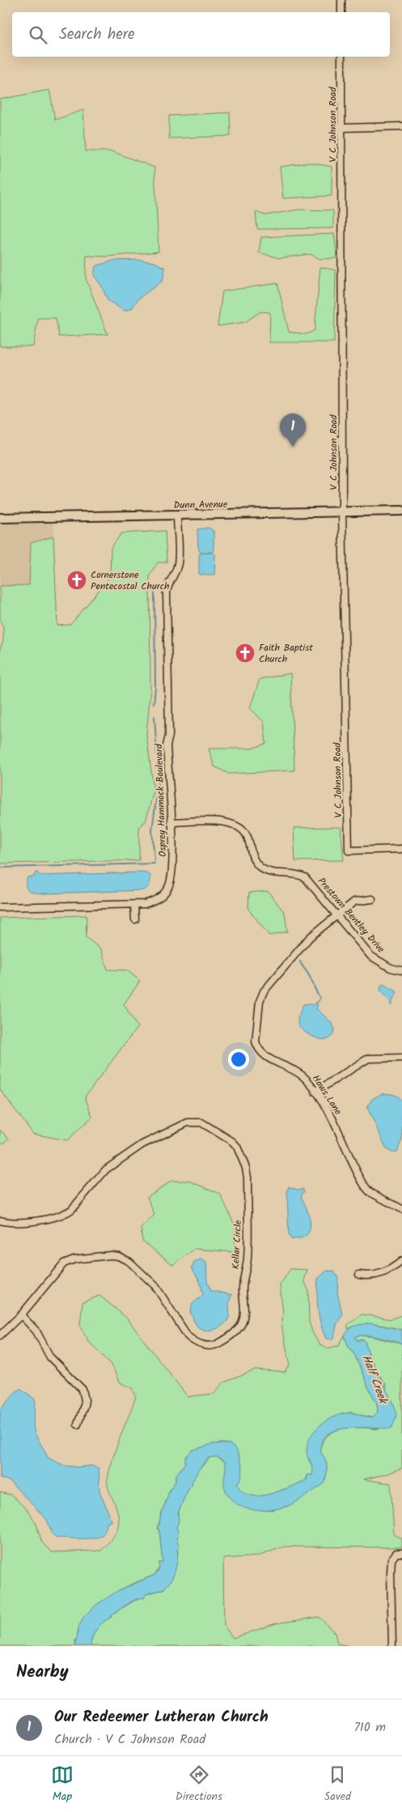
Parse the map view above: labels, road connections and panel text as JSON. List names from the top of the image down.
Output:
{
  "streets": {
    "main road": ["Dunn Avenue"],
    "street": [
      "V C Johnson Road",
      "Osprey Hammock Boulevard",
      "Prestown Bentley Drive",
      "Haws Lane",
      "Kellar Circle"
    ]
  },
  "crossings": [
    ["V C Johnson Road", "Dunn Avenue"],
    ["Dunn Avenue", "Osprey Hammock Boulevard"],
    ["Osprey Hammock Boulevard", "Prestown Bentley Drive"],
    ["Prestown Bentley Drive", "Haws Lane"]
  ],
  "water": ["Half Creek"],
  "places": {
    "church": ["Cornerstone Pentecostal Church", "Faith Baptist Church"]
  },
  "page": {
    "search": "Search here",
    "pins": "1",
    "heading": "Nearby",
    "list": [
      {
        "mark": "1",
        "name": "Our Redeemer Lutheran Church",
        "note": "Church · V C Johnson Road",
        "value": "710 m"
      }
    ],
    "nav": ["Map", "Directions", "Saved"]
  }
}
